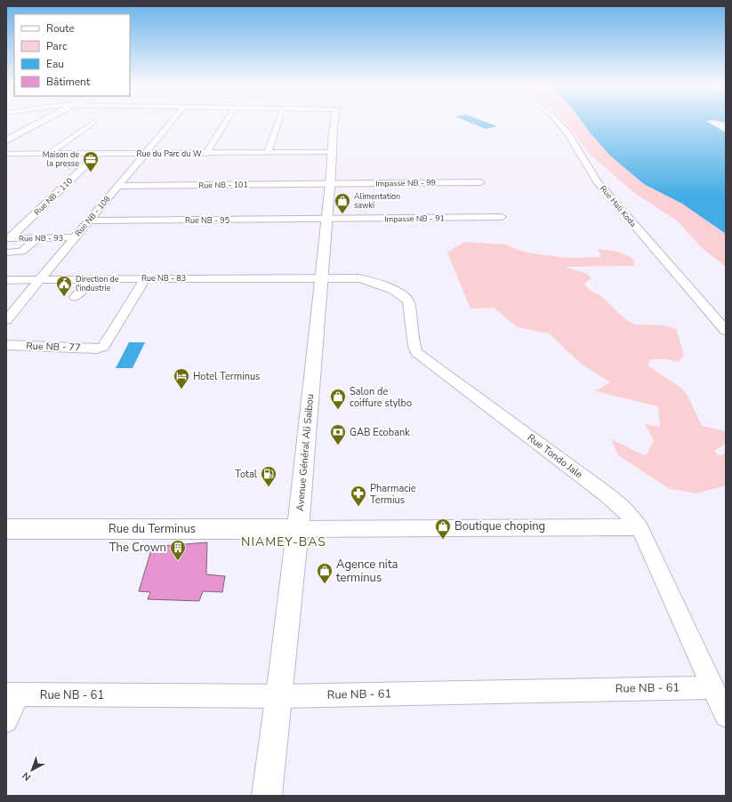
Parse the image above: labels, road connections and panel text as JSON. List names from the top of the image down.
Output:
{
  "streets": {
    "street": [
      "Rue du Parc du W",
      "Impasse NB - 99",
      "Rue NB - 101",
      "Rue NB - 110",
      "Rue Hali Koda",
      "Rue NB - 108",
      "Impasse NB - 91",
      "Rue NB - 95",
      "Rue NB - 93",
      "Rue NB - 83",
      "Rue NB - 77",
      "Avenue Général Ali Saibou",
      "Rue Tondo Jale",
      "Rue du Terminus",
      "Rue NB - 61"
    ]
  },
  "crossings": [
    ["Rue du Parc du W", "Rue NB - 110"],
    ["Rue du Parc du W", "Rue NB - 108"],
    ["Rue du Parc du W", "Avenue Général Ali Saibou"],
    ["Impasse NB - 99", "Rue NB - 101"],
    ["Impasse NB - 99", "Avenue Général Ali Saibou"],
    ["Rue NB - 101", "Rue NB - 108"],
    ["Rue NB - 101", "Avenue Général Ali Saibou"],
    ["Rue NB - 110", "Rue NB - 93"],
    ["Rue NB - 108", "Rue NB - 95"],
    ["Rue NB - 108", "Rue NB - 93"],
    ["Rue NB - 108", "Rue NB - 83"],
    ["Impasse NB - 91", "Rue NB - 95"],
    ["Impasse NB - 91", "Avenue Général Ali Saibou"],
    ["Rue NB - 95", "Avenue Général Ali Saibou"],
    ["Rue NB - 83", "Rue NB - 77"],
    ["Rue NB - 83", "Avenue Général Ali Saibou"],
    ["Rue NB - 83", "Rue Tondo Jale"],
    ["Avenue Général Ali Saibou", "Rue Tondo Jale"],
    ["Avenue Général Ali Saibou", "Rue du Terminus"],
    ["Avenue Général Ali Saibou", "Rue NB - 61"],
    ["Rue Tondo Jale", "Rue NB - 61"]
  ],
  "districts": ["NIAMEY-BAS"],
  "places": {
    "office": ["Maison de la presse"],
    "shop": [
      "Alimentation sawki",
      "Salon de coiffure stylbo",
      "Boutique choping",
      "Agence nita terminus"
    ],
    "public building": ["Direction de l'industrie"],
    "hotel": ["Hotel Terminus"],
    "bank": ["GAB Ecobank"],
    "fuel station": ["Total"],
    "pharmacy": ["Pharmacie Termius"],
    "building": ["The Crown"]
  },
  "legend": [
    "Route",
    "Parc",
    "Eau",
    "Bâtiment"
  ],
  "north": "bottom left"
}
